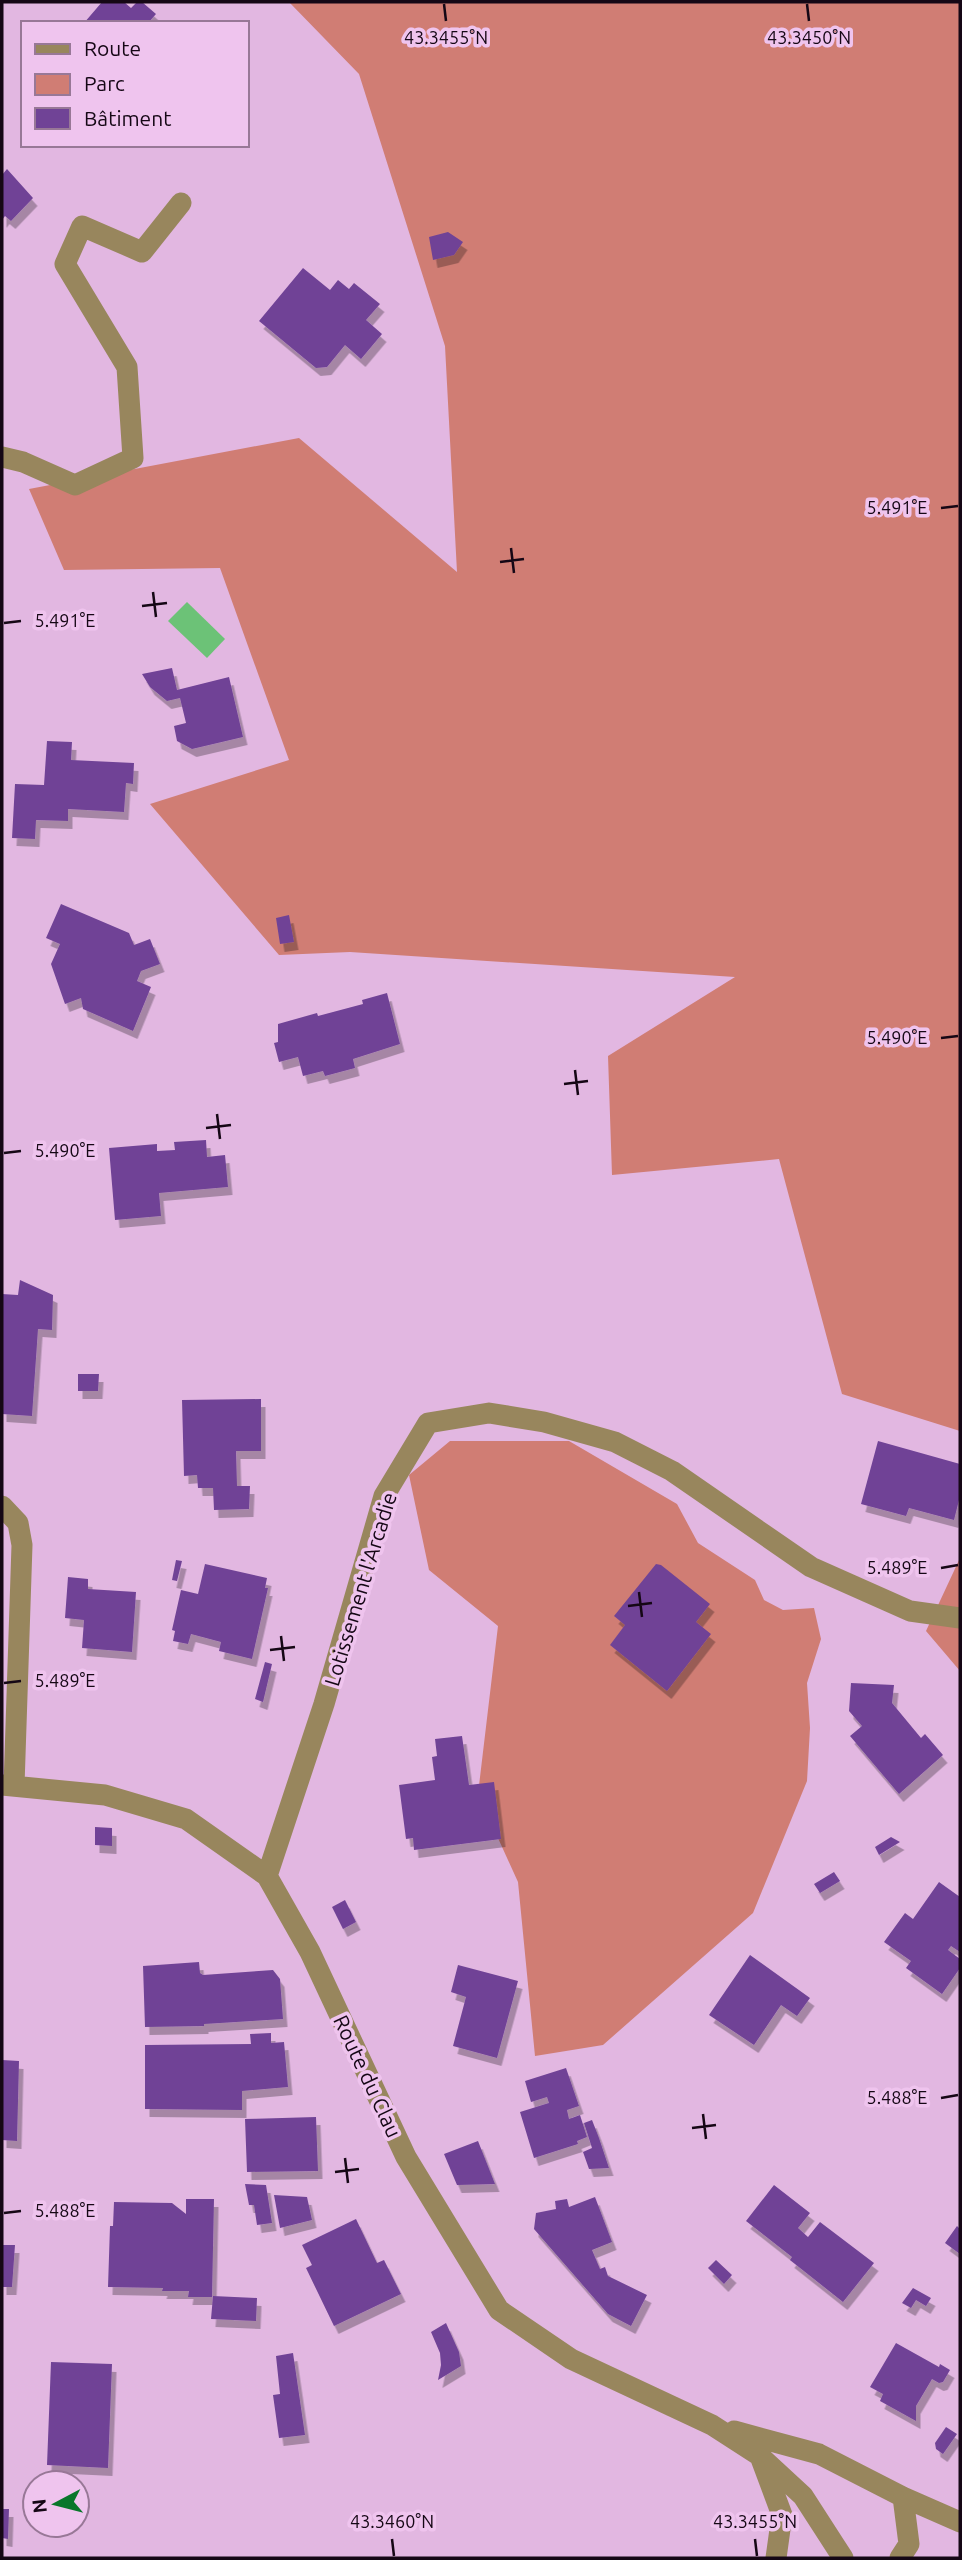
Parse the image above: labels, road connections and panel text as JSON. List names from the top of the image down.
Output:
{
  "streets": {
    "street": ["Lotissement l'Arcadie", "Route du Clau"]
  },
  "crossings": [
    ["Lotissement l'Arcadie", "Route du Clau"]
  ],
  "legend": ["Route", "Parc", "Bâtiment"],
  "north": "left",
  "coordinates": [
    "43.3455°N",
    "43.3450°N",
    "5.491°E",
    "5.490°E",
    "5.489°E",
    "5.488°E",
    "43.3460°N"
  ]
}
